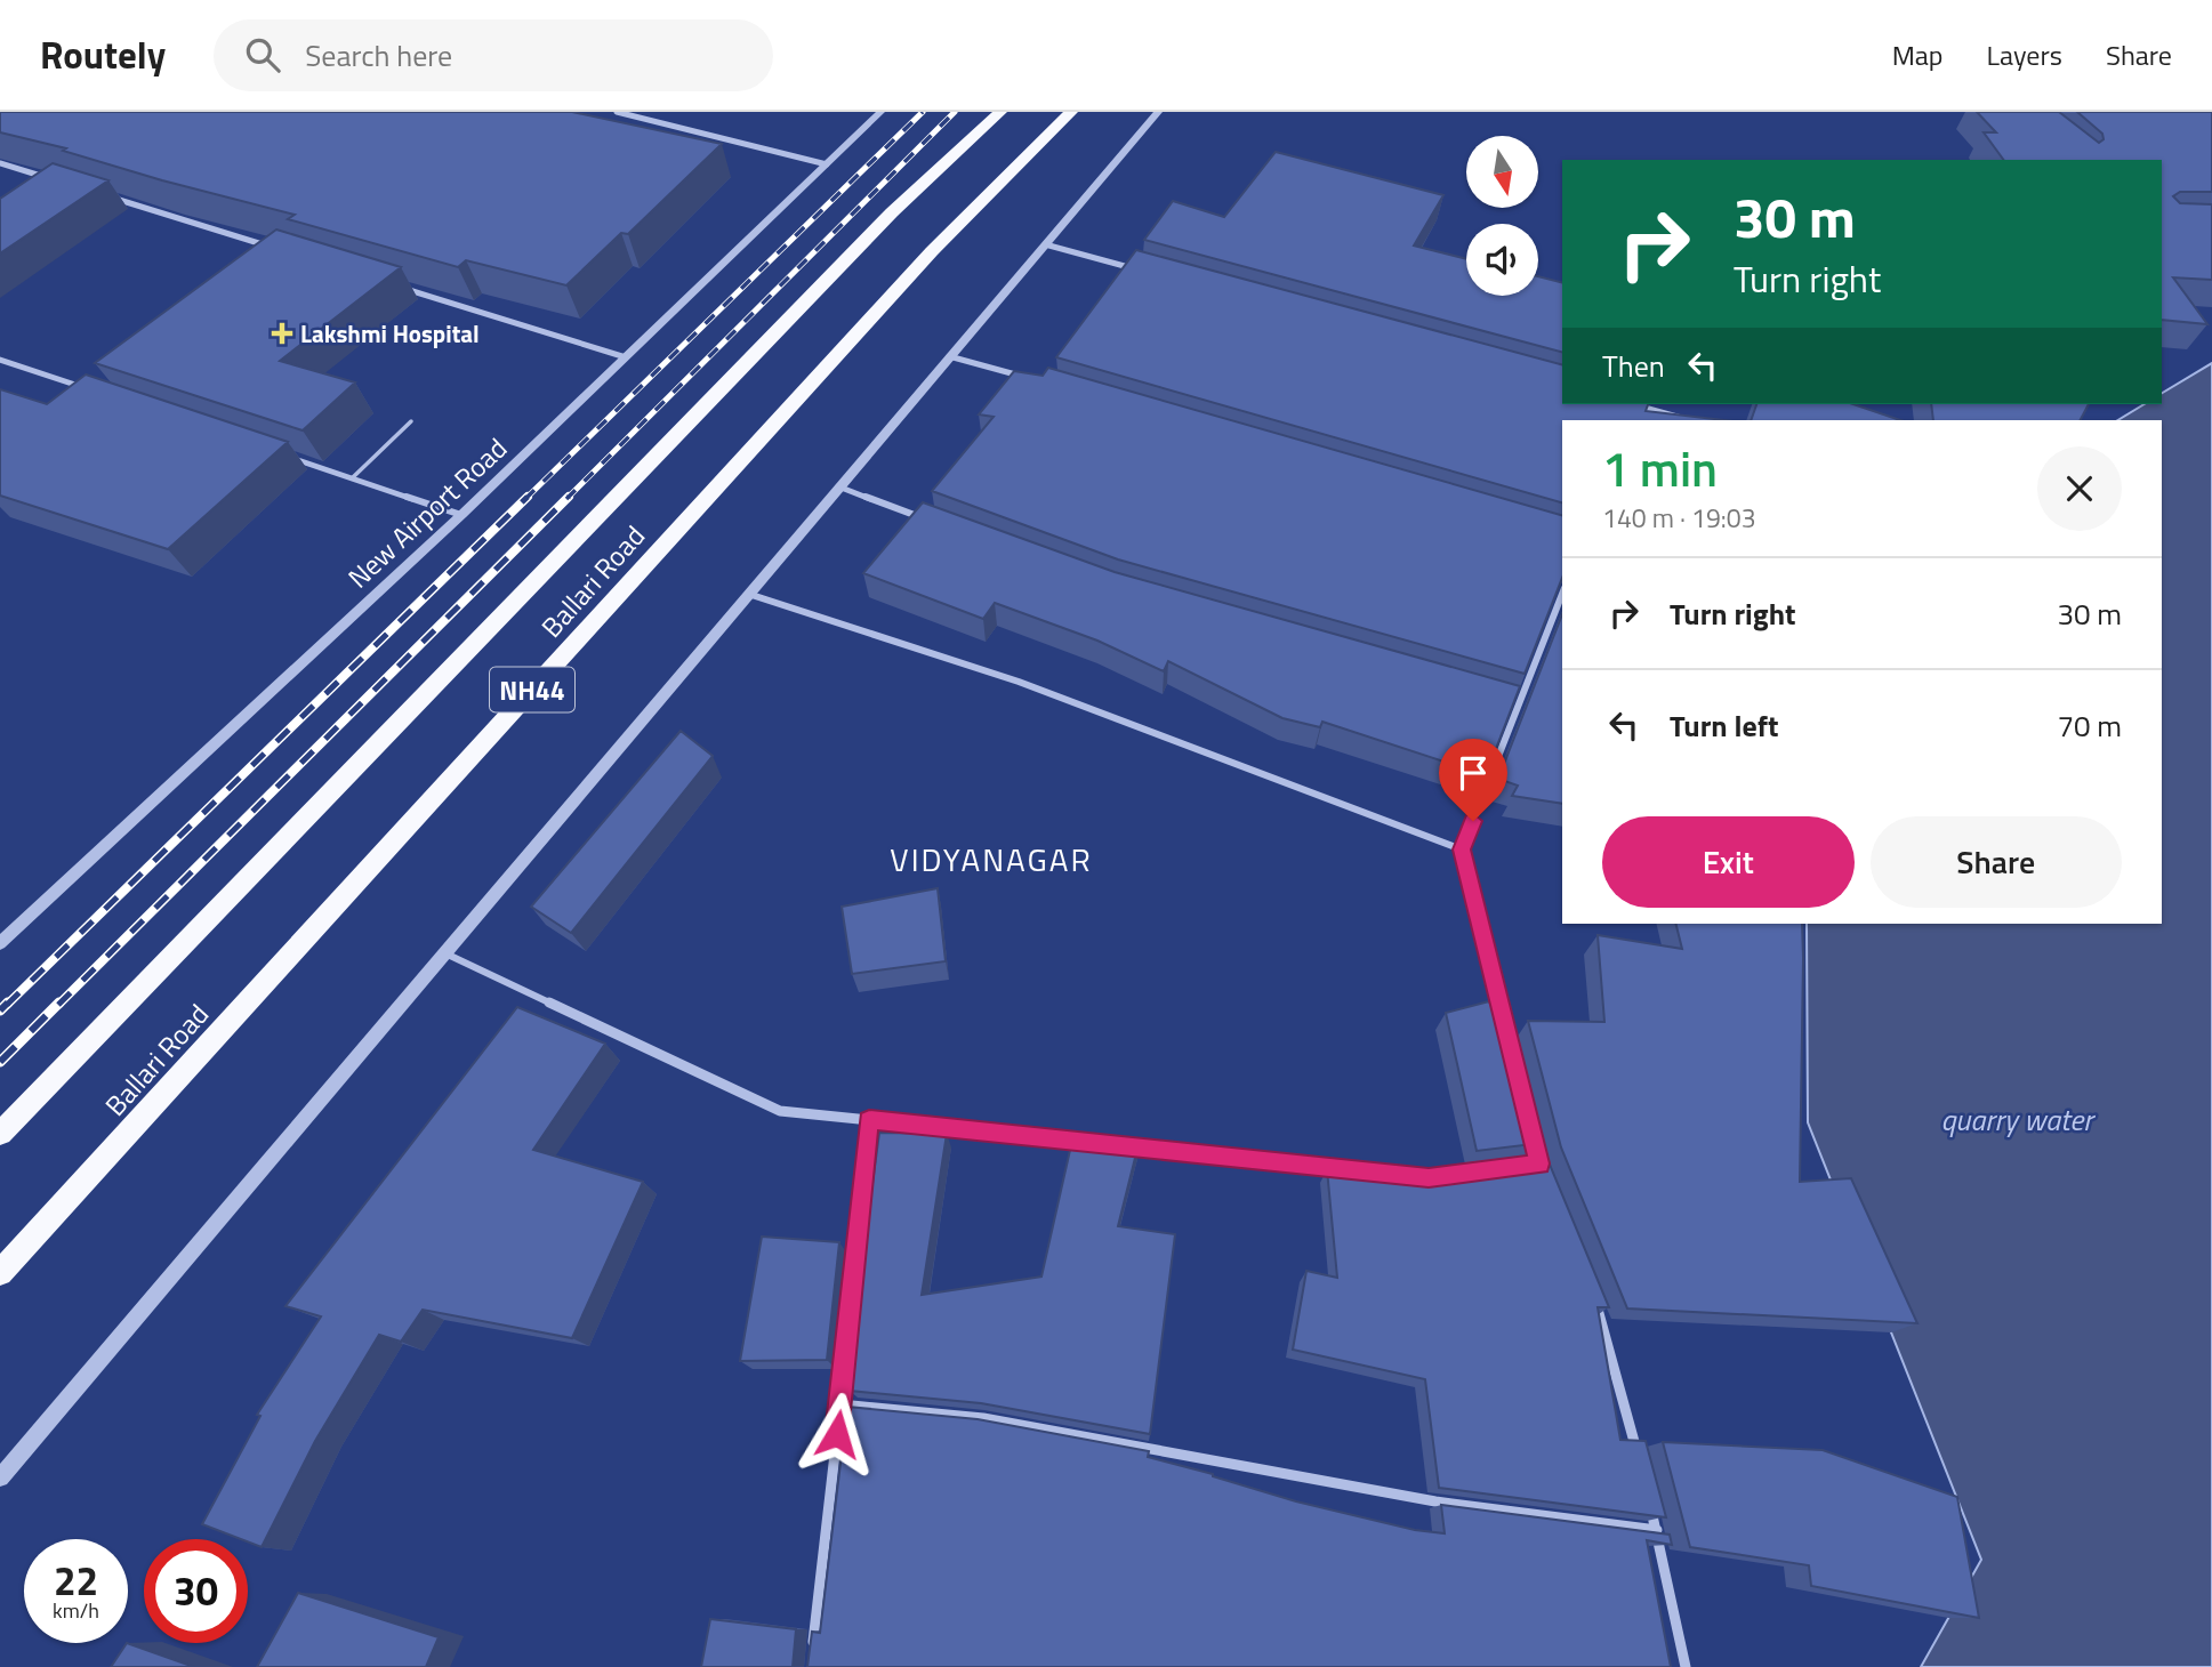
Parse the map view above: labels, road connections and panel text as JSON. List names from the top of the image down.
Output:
{
  "streets": {
    "highway": ["Ballari Road", "NH44"],
    "street": ["New Airport Road"]
  },
  "districts": ["VIDYANAGAR"],
  "water": ["quarry water"],
  "places": {
    "health": ["Lakshmi Hospital"]
  },
  "north": "bottom",
  "page": {
    "header": "Routely",
    "search": "Search here",
    "nav": ["Map", "Layers", "Share"],
    "turn": ["30 m", "Turn right"],
    "then": "Then",
    "heading": ["1 min", "140 m · 19:03"],
    "list": [
      {
        "name": "Turn right",
        "value": "30 m"
      },
      {
        "name": "Turn left",
        "value": "70 m"
      }
    ],
    "buttons": ["Exit", "Share"],
    "speed": "22 km/h",
    "limit": "30"
  }
}
